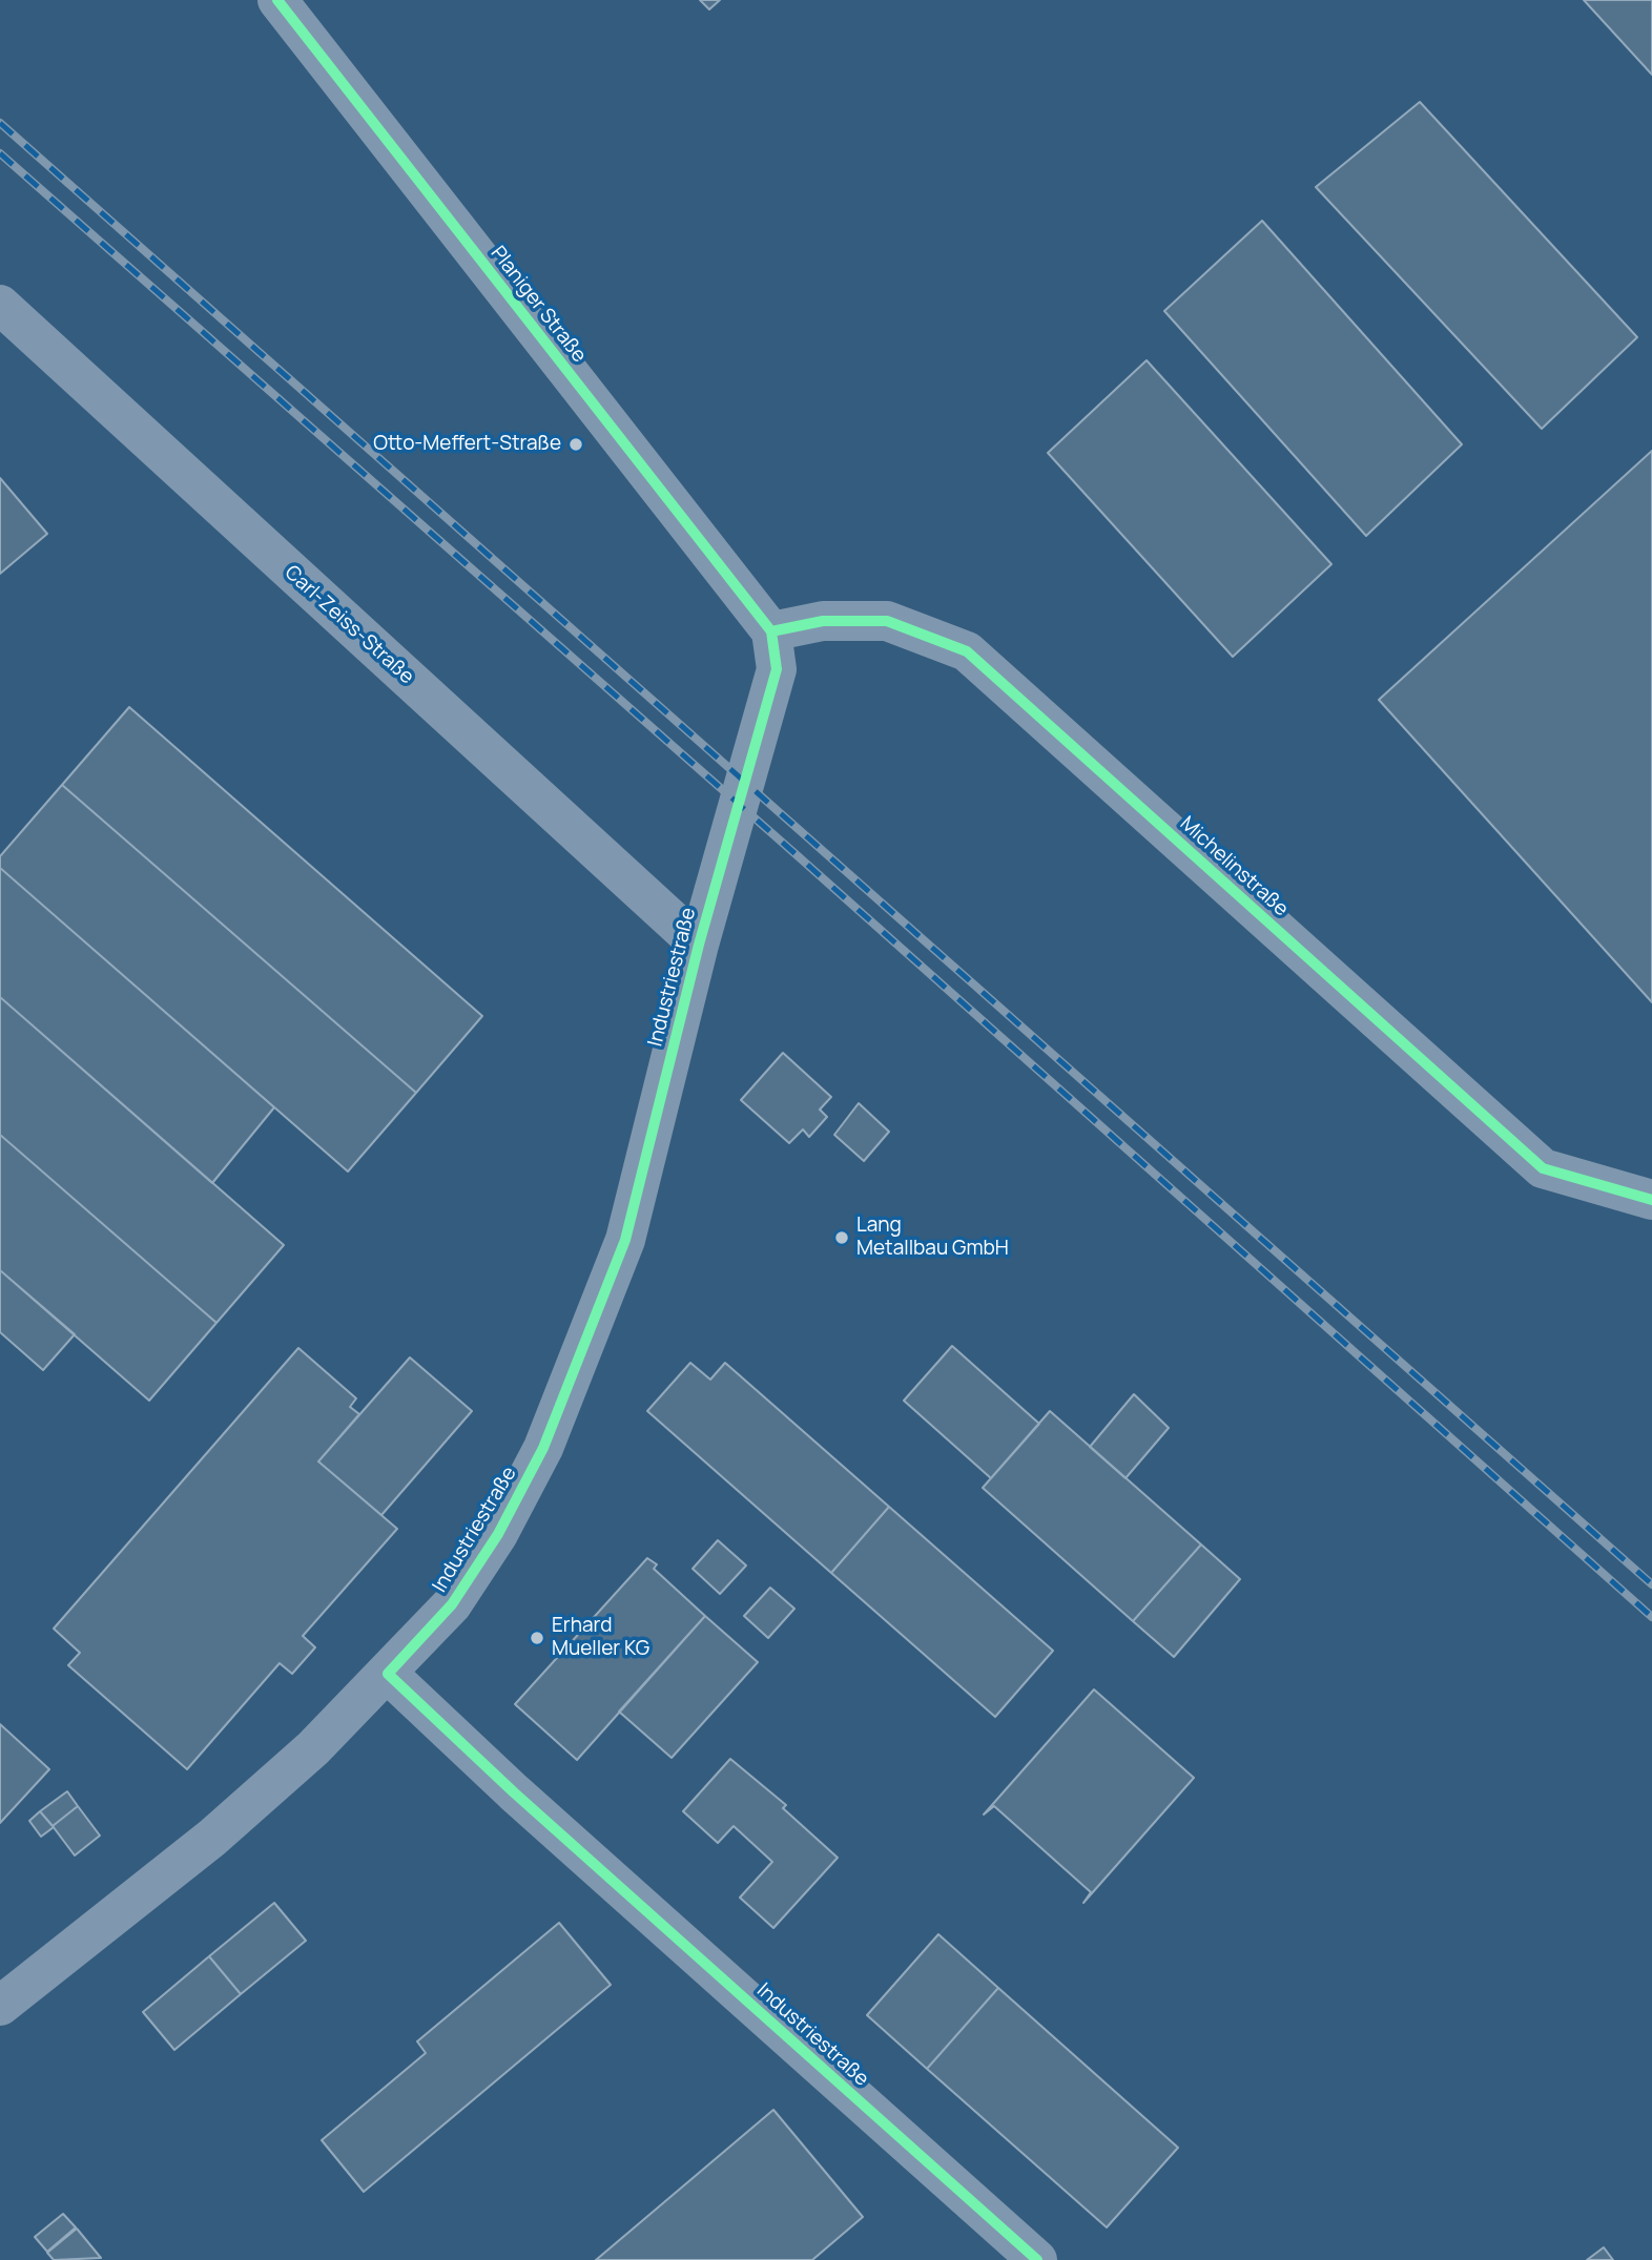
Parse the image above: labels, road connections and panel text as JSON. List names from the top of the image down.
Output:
{
  "streets": {
    "street": [
      "Planiger Straße",
      "Carl-Zeiss-Straße",
      "Michelinstraße",
      "Industriestraße"
    ]
  },
  "crossings": [
    ["Planiger Straße", "Michelinstraße"],
    ["Planiger Straße", "Industriestraße"],
    ["Carl-Zeiss-Straße", "Industriestraße"],
    ["Michelinstraße", "Industriestraße"]
  ],
  "places": ["Otto-Meffert-Straße", "Lang Metallbau GmbH", "Erhard Mueller KG"]
}
